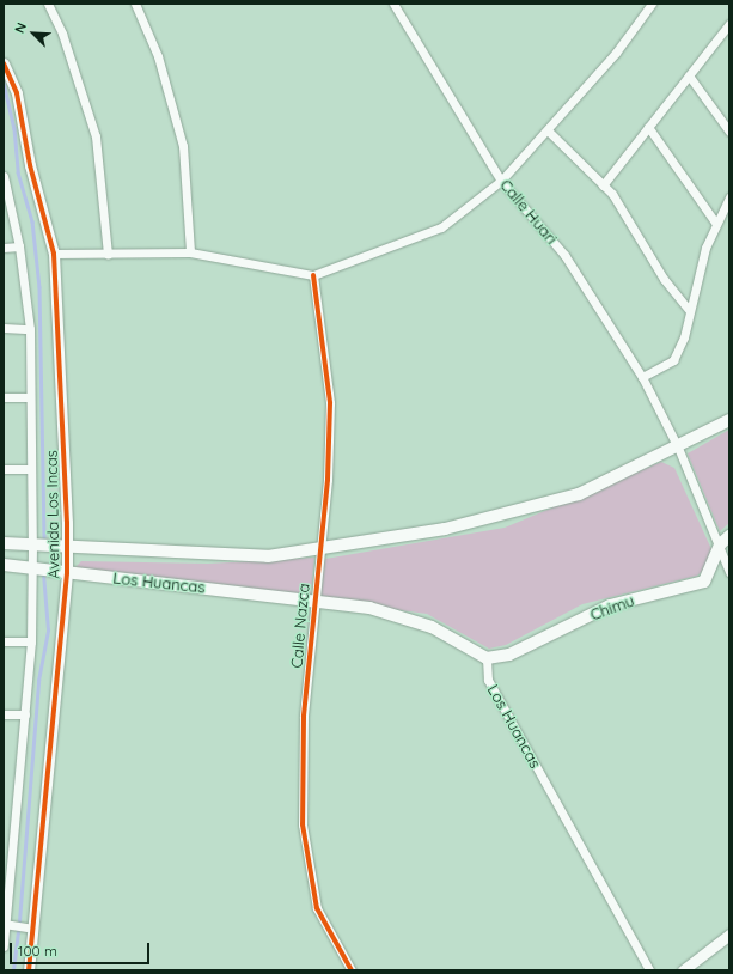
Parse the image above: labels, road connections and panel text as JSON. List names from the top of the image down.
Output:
{
  "streets": {
    "main road": ["Los Huancas", "Chimu"],
    "street": ["Calle Huari", "Avenida Los Incas", "Calle Nazca"]
  },
  "crossings": [
    ["Calle Huari", "Chimu"],
    ["Avenida Los Incas", "Los Huancas"],
    ["Los Huancas", "Chimu"],
    ["Los Huancas", "Calle Nazca"]
  ],
  "scale_bar": "100 m",
  "north": "top left"
}
